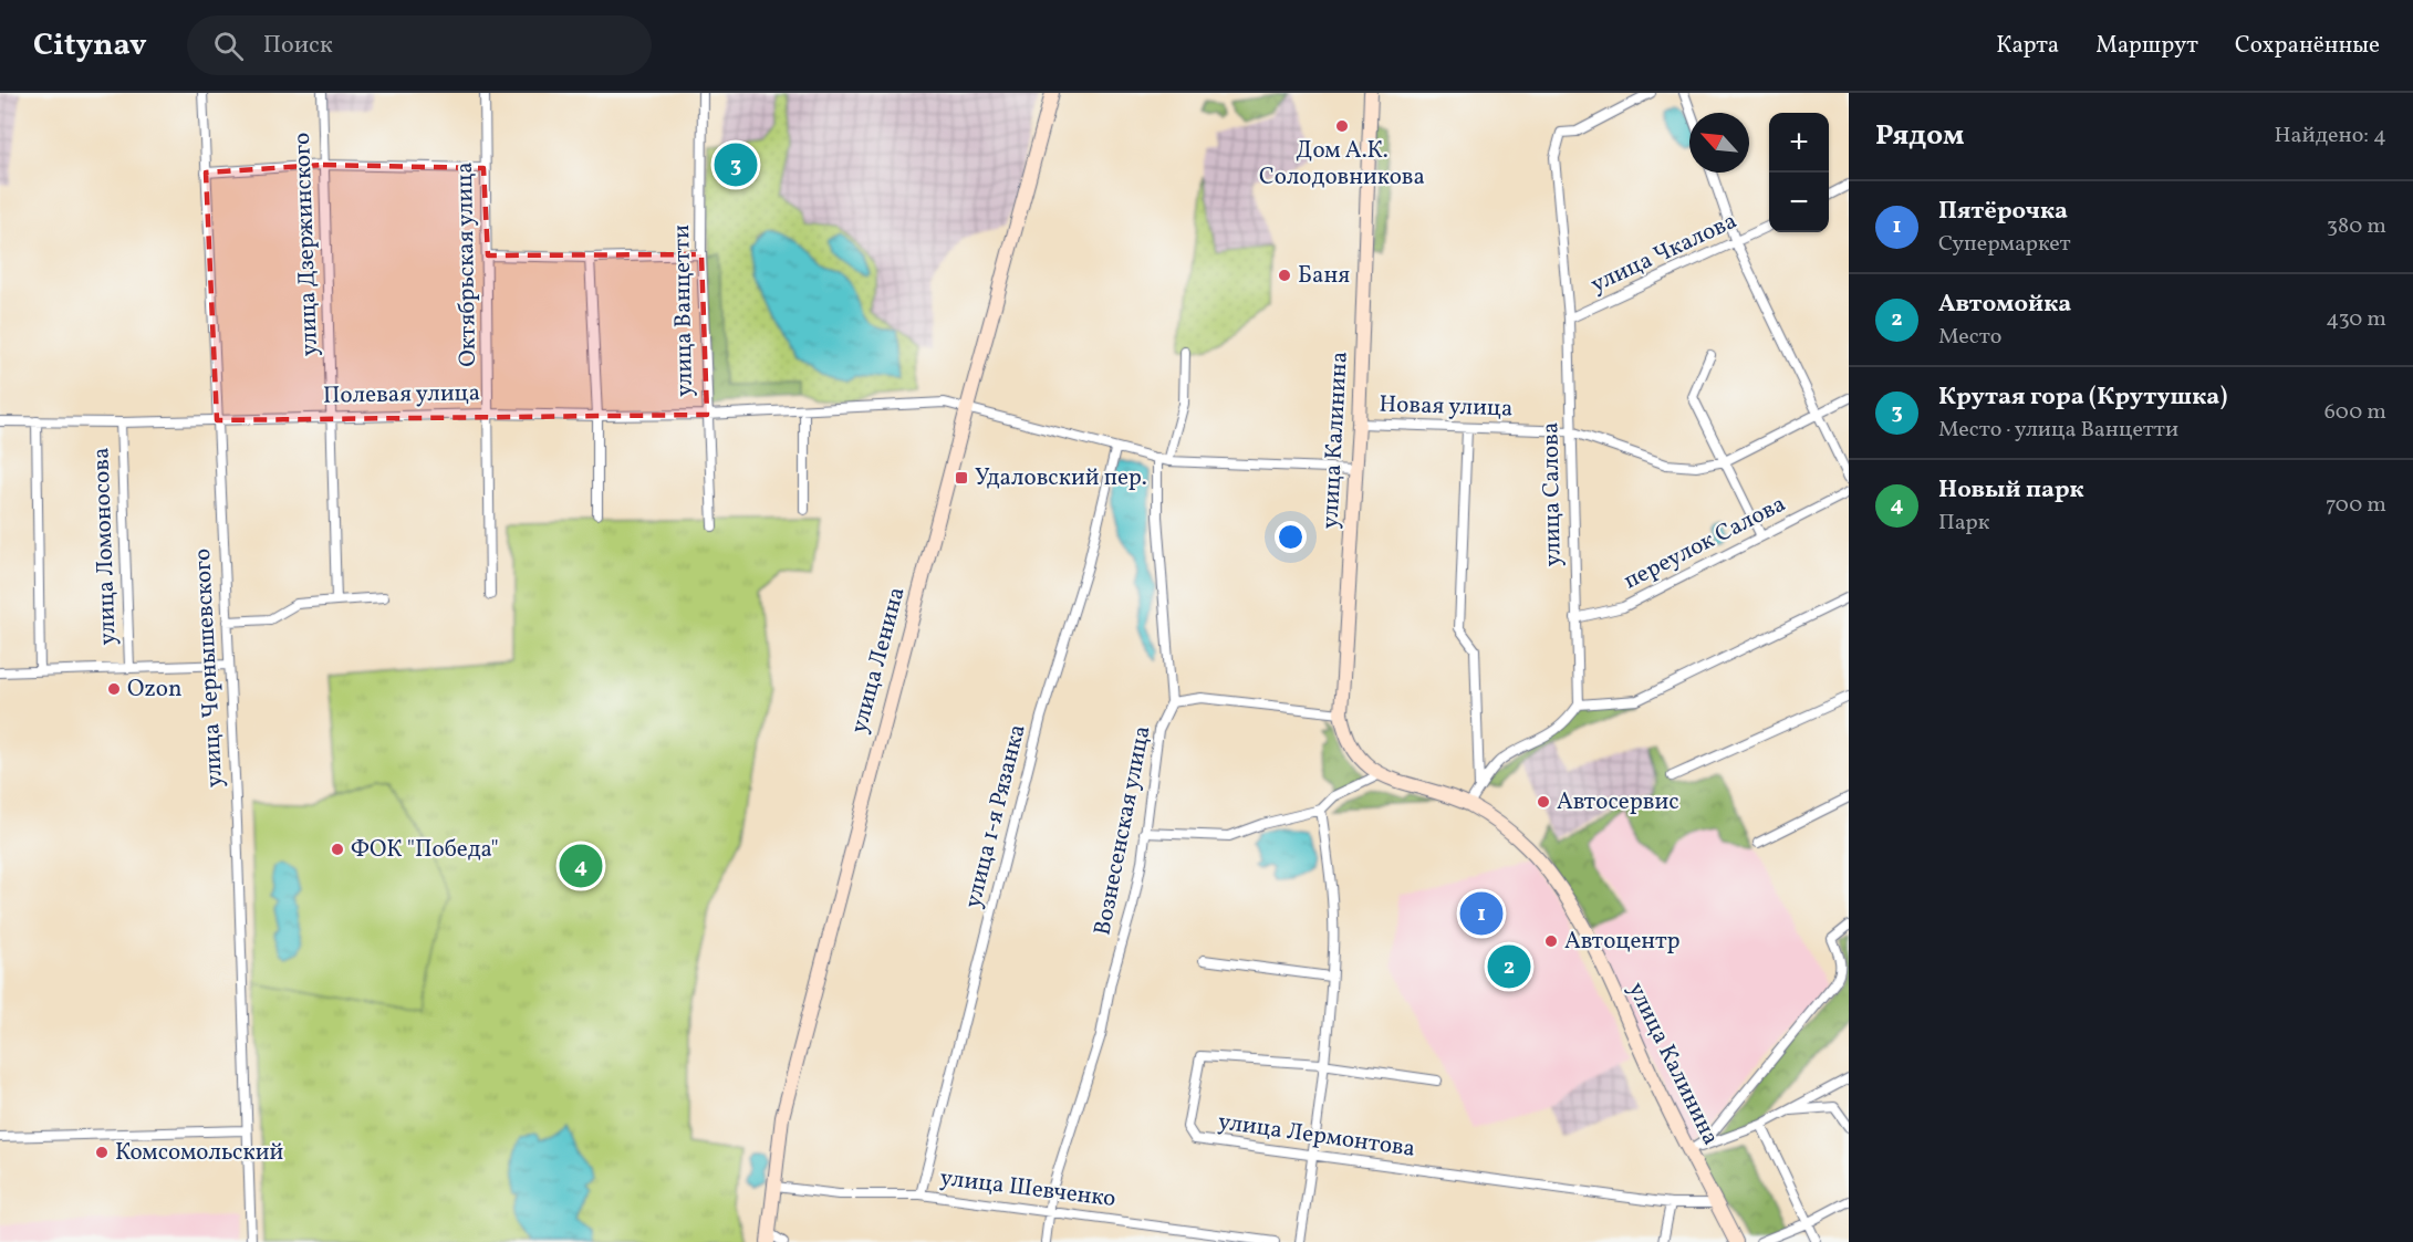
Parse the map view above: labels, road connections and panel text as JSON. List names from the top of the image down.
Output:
{
  "streets": {
    "main road": ["улица Калинина", "улица Ленина"],
    "street": [
      "улица Дзержинского",
      "улица Чкалова",
      "Октябрьская улица",
      "улица Ванцетти",
      "Полевая улица",
      "Новая улица",
      "улица Салова",
      "переулок Салова",
      "улица Ломоносова",
      "улица Чернышевского",
      "улица 1-я Рязанка",
      "Вознесенская улица",
      "улица Лермонтова",
      "улица Шевченко"
    ]
  },
  "crossings": [
    ["улица Дзержинского", "Полевая улица"],
    ["улица Чкалова", "улица Салова"],
    ["Октябрьская улица", "Полевая улица"],
    ["улица Ванцетти", "Полевая улица"],
    ["Полевая улица", "улица Калинина"],
    ["Полевая улица", "улица Ломоносова"],
    ["Полевая улица", "улица Ленина"],
    ["Полевая улица", "улица Чернышевского"],
    ["Полевая улица", "улица 1-я Рязанка"],
    ["Полевая улица", "Вознесенская улица"],
    ["Новая улица", "улица Калинина"],
    ["Новая улица", "улица Салова"],
    ["улица Калинина", "улица Лермонтова"],
    ["улица Салова", "переулок Салова"],
    ["улица Ленина", "улица Шевченко"],
    ["улица 1-я Рязанка", "улица Шевченко"],
    ["Вознесенская улица", "улица Шевченко"]
  ],
  "places": {
    "other": [
      "Дом А.К. Солодовникова",
      "Баня",
      "Ozon",
      "Автосервис",
      "ФОК \"Победа\"",
      "Автоцентр",
      "Комсомольский"
    ],
    "transit": ["Удаловский пер."]
  },
  "north": "top left",
  "page": {
    "header": "Citynav",
    "search": "Поиск",
    "nav": ["Карта", "Маршрут", "Сохранённые"],
    "heading": ["Рядом", "Найдено: 4"],
    "map_buttons": ["+", "−"],
    "pins": [
      "3",
      "4",
      "1",
      "2"
    ],
    "list": [
      {
        "mark": "1",
        "name": "Пятёрочка",
        "note": "Супермаркет",
        "value": "380 m"
      },
      {
        "mark": "2",
        "name": "Автомойка",
        "note": "Место",
        "value": "430 m"
      },
      {
        "mark": "3",
        "name": "Крутая гора (Крутушка)",
        "note": "Место · улица Ванцетти",
        "value": "600 m"
      },
      {
        "mark": "4",
        "name": "Новый парк",
        "note": "Парк",
        "value": "700 m"
      }
    ]
  }
}
